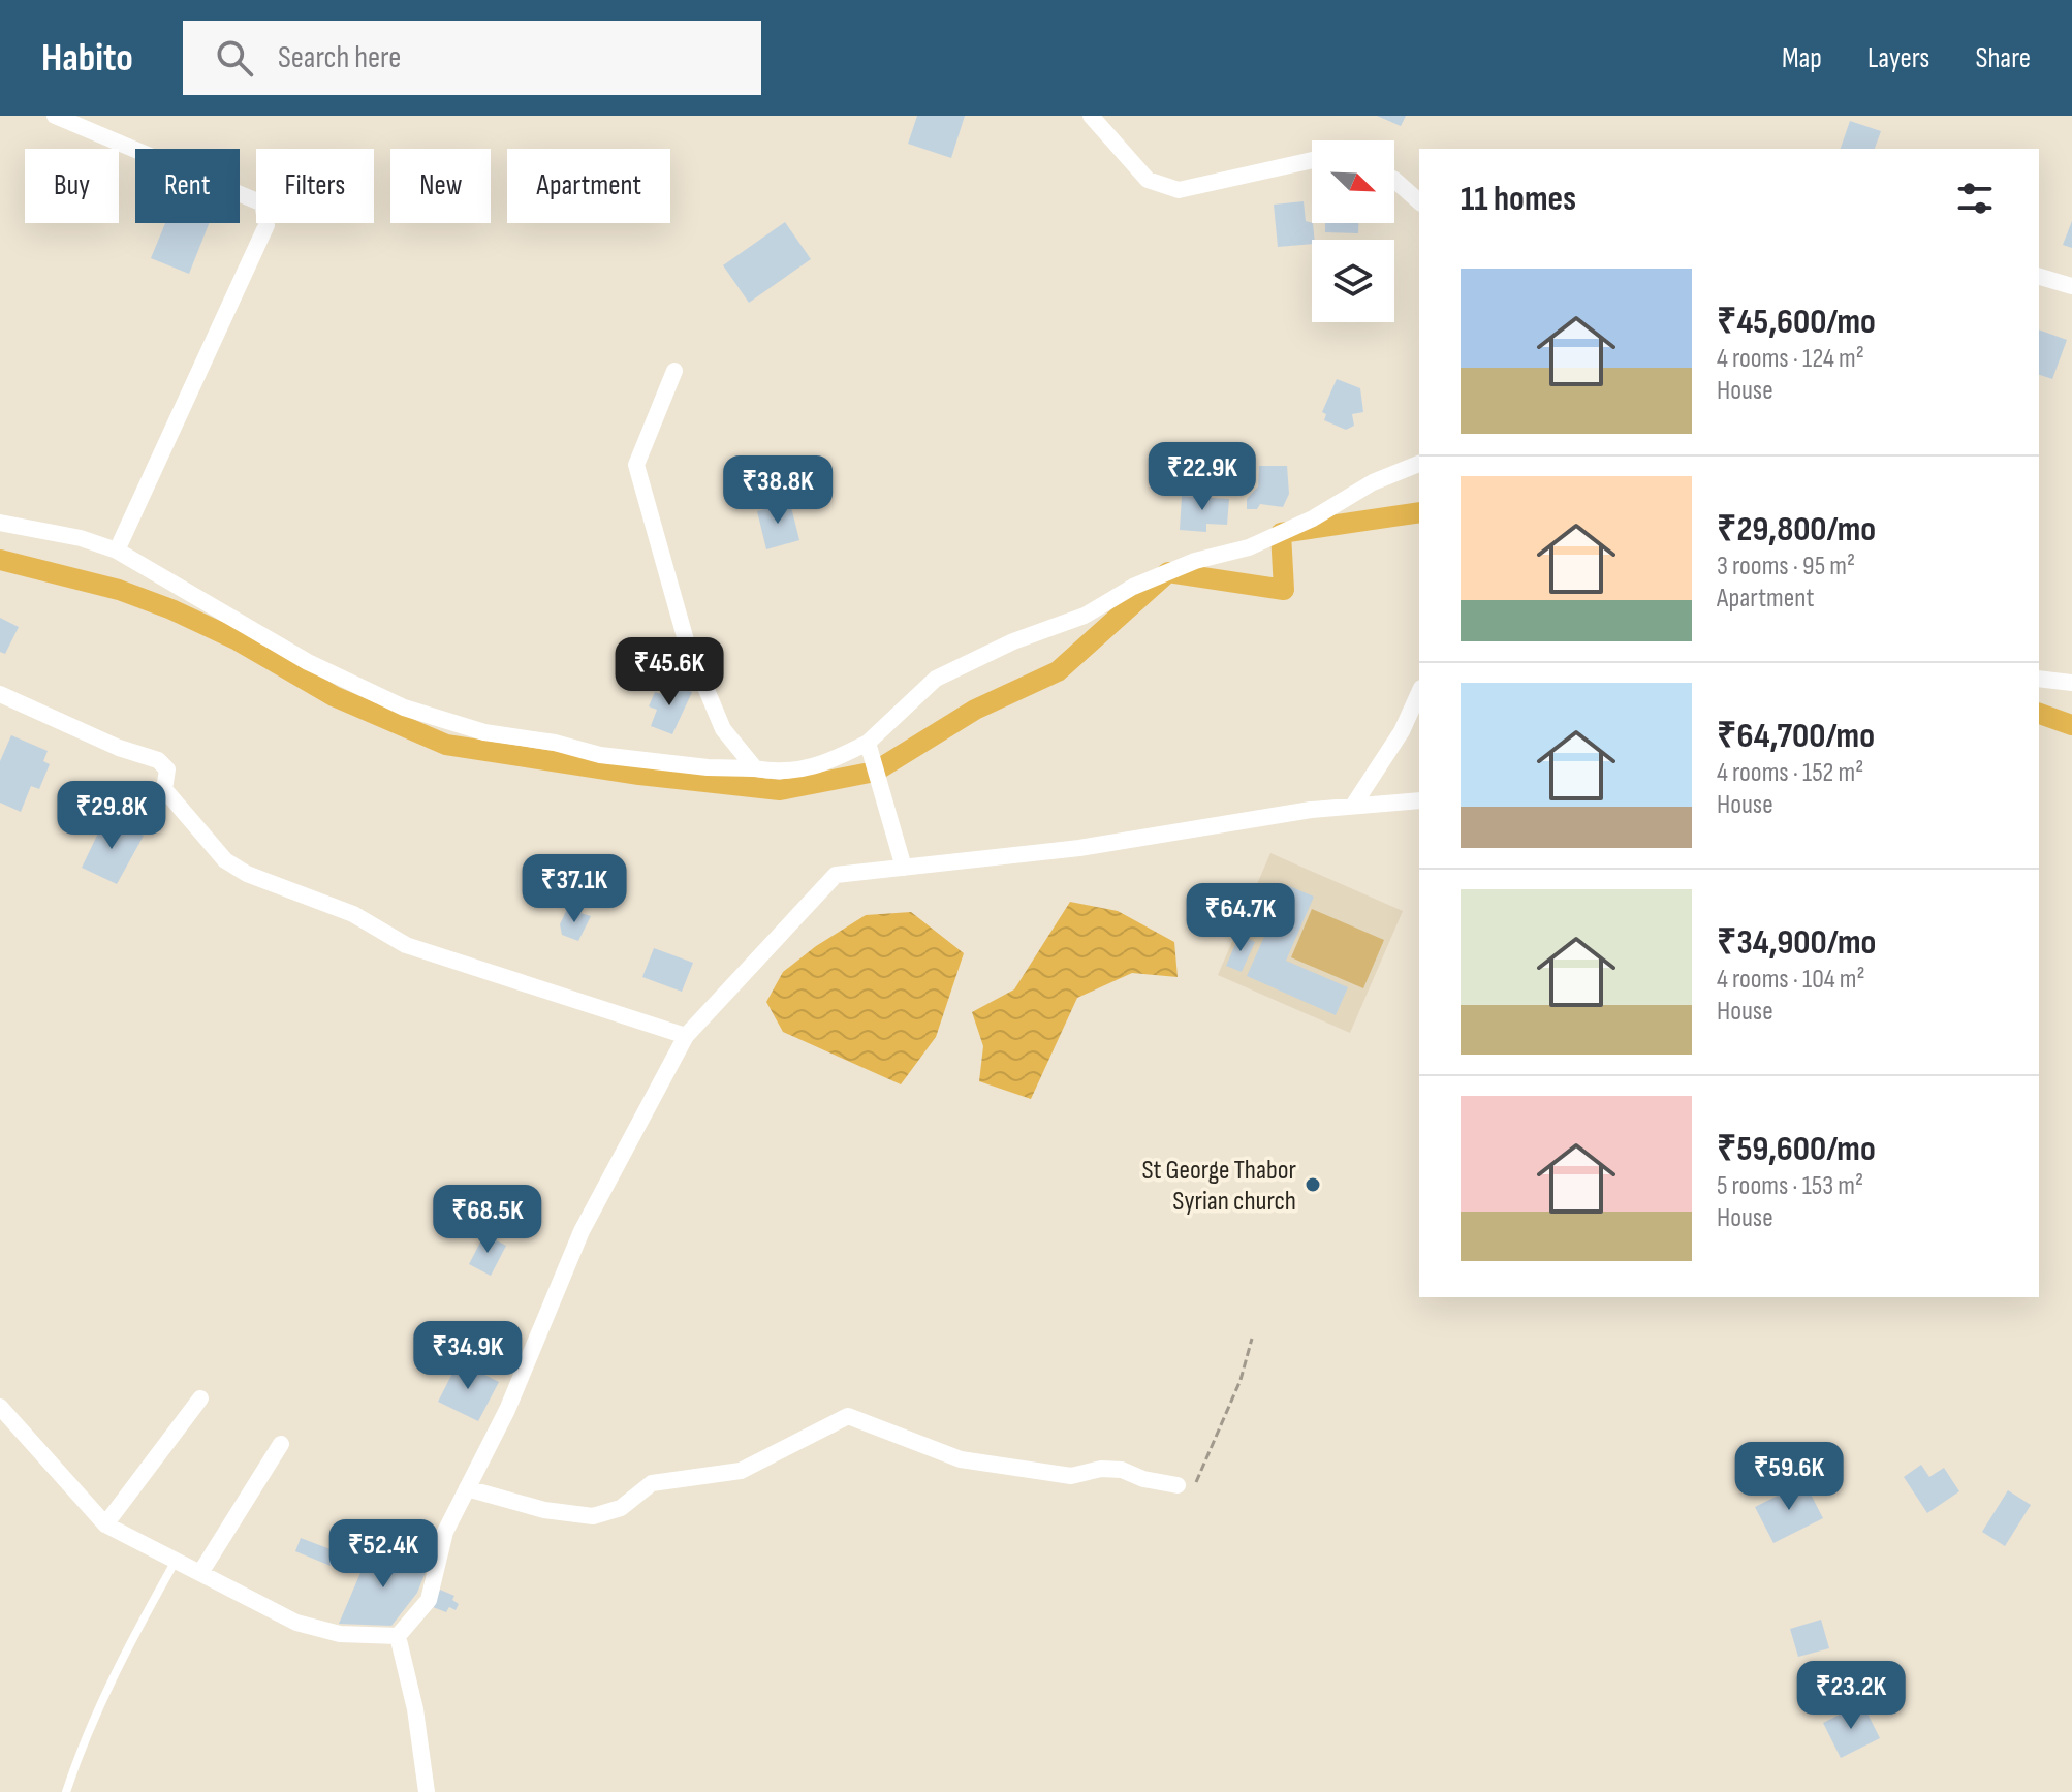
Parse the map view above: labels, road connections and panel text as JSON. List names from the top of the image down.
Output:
{
  "places": ["St George Thabor Syrian church"],
  "north": "bottom right",
  "page": {
    "header": "Habito",
    "search": "Search here",
    "nav": ["Map", "Layers", "Share"],
    "chip": [
      "Buy",
      "Rent",
      "Filters",
      "New",
      "Apartment"
    ],
    "heading": "11 homes",
    "list": [
      {
        "name": "₹45,600/mo",
        "note": "4 rooms · 124 m² · House"
      },
      {
        "name": "₹29,800/mo",
        "note": "3 rooms · 95 m² · Apartment"
      },
      {
        "name": "₹64,700/mo",
        "note": "4 rooms · 152 m² · House"
      },
      {
        "name": "₹34,900/mo",
        "note": "4 rooms · 104 m² · House"
      },
      {
        "name": "₹59,600/mo",
        "note": "5 rooms · 153 m² · House"
      }
    ],
    "price": [
      "₹22.9K",
      "₹38.8K",
      "₹45.6K",
      "₹29.8K",
      "₹37.1K",
      "₹64.7K",
      "₹68.5K",
      "₹34.9K",
      "₹59.6K",
      "₹52.4K",
      "₹23.2K"
    ]
  }
}
